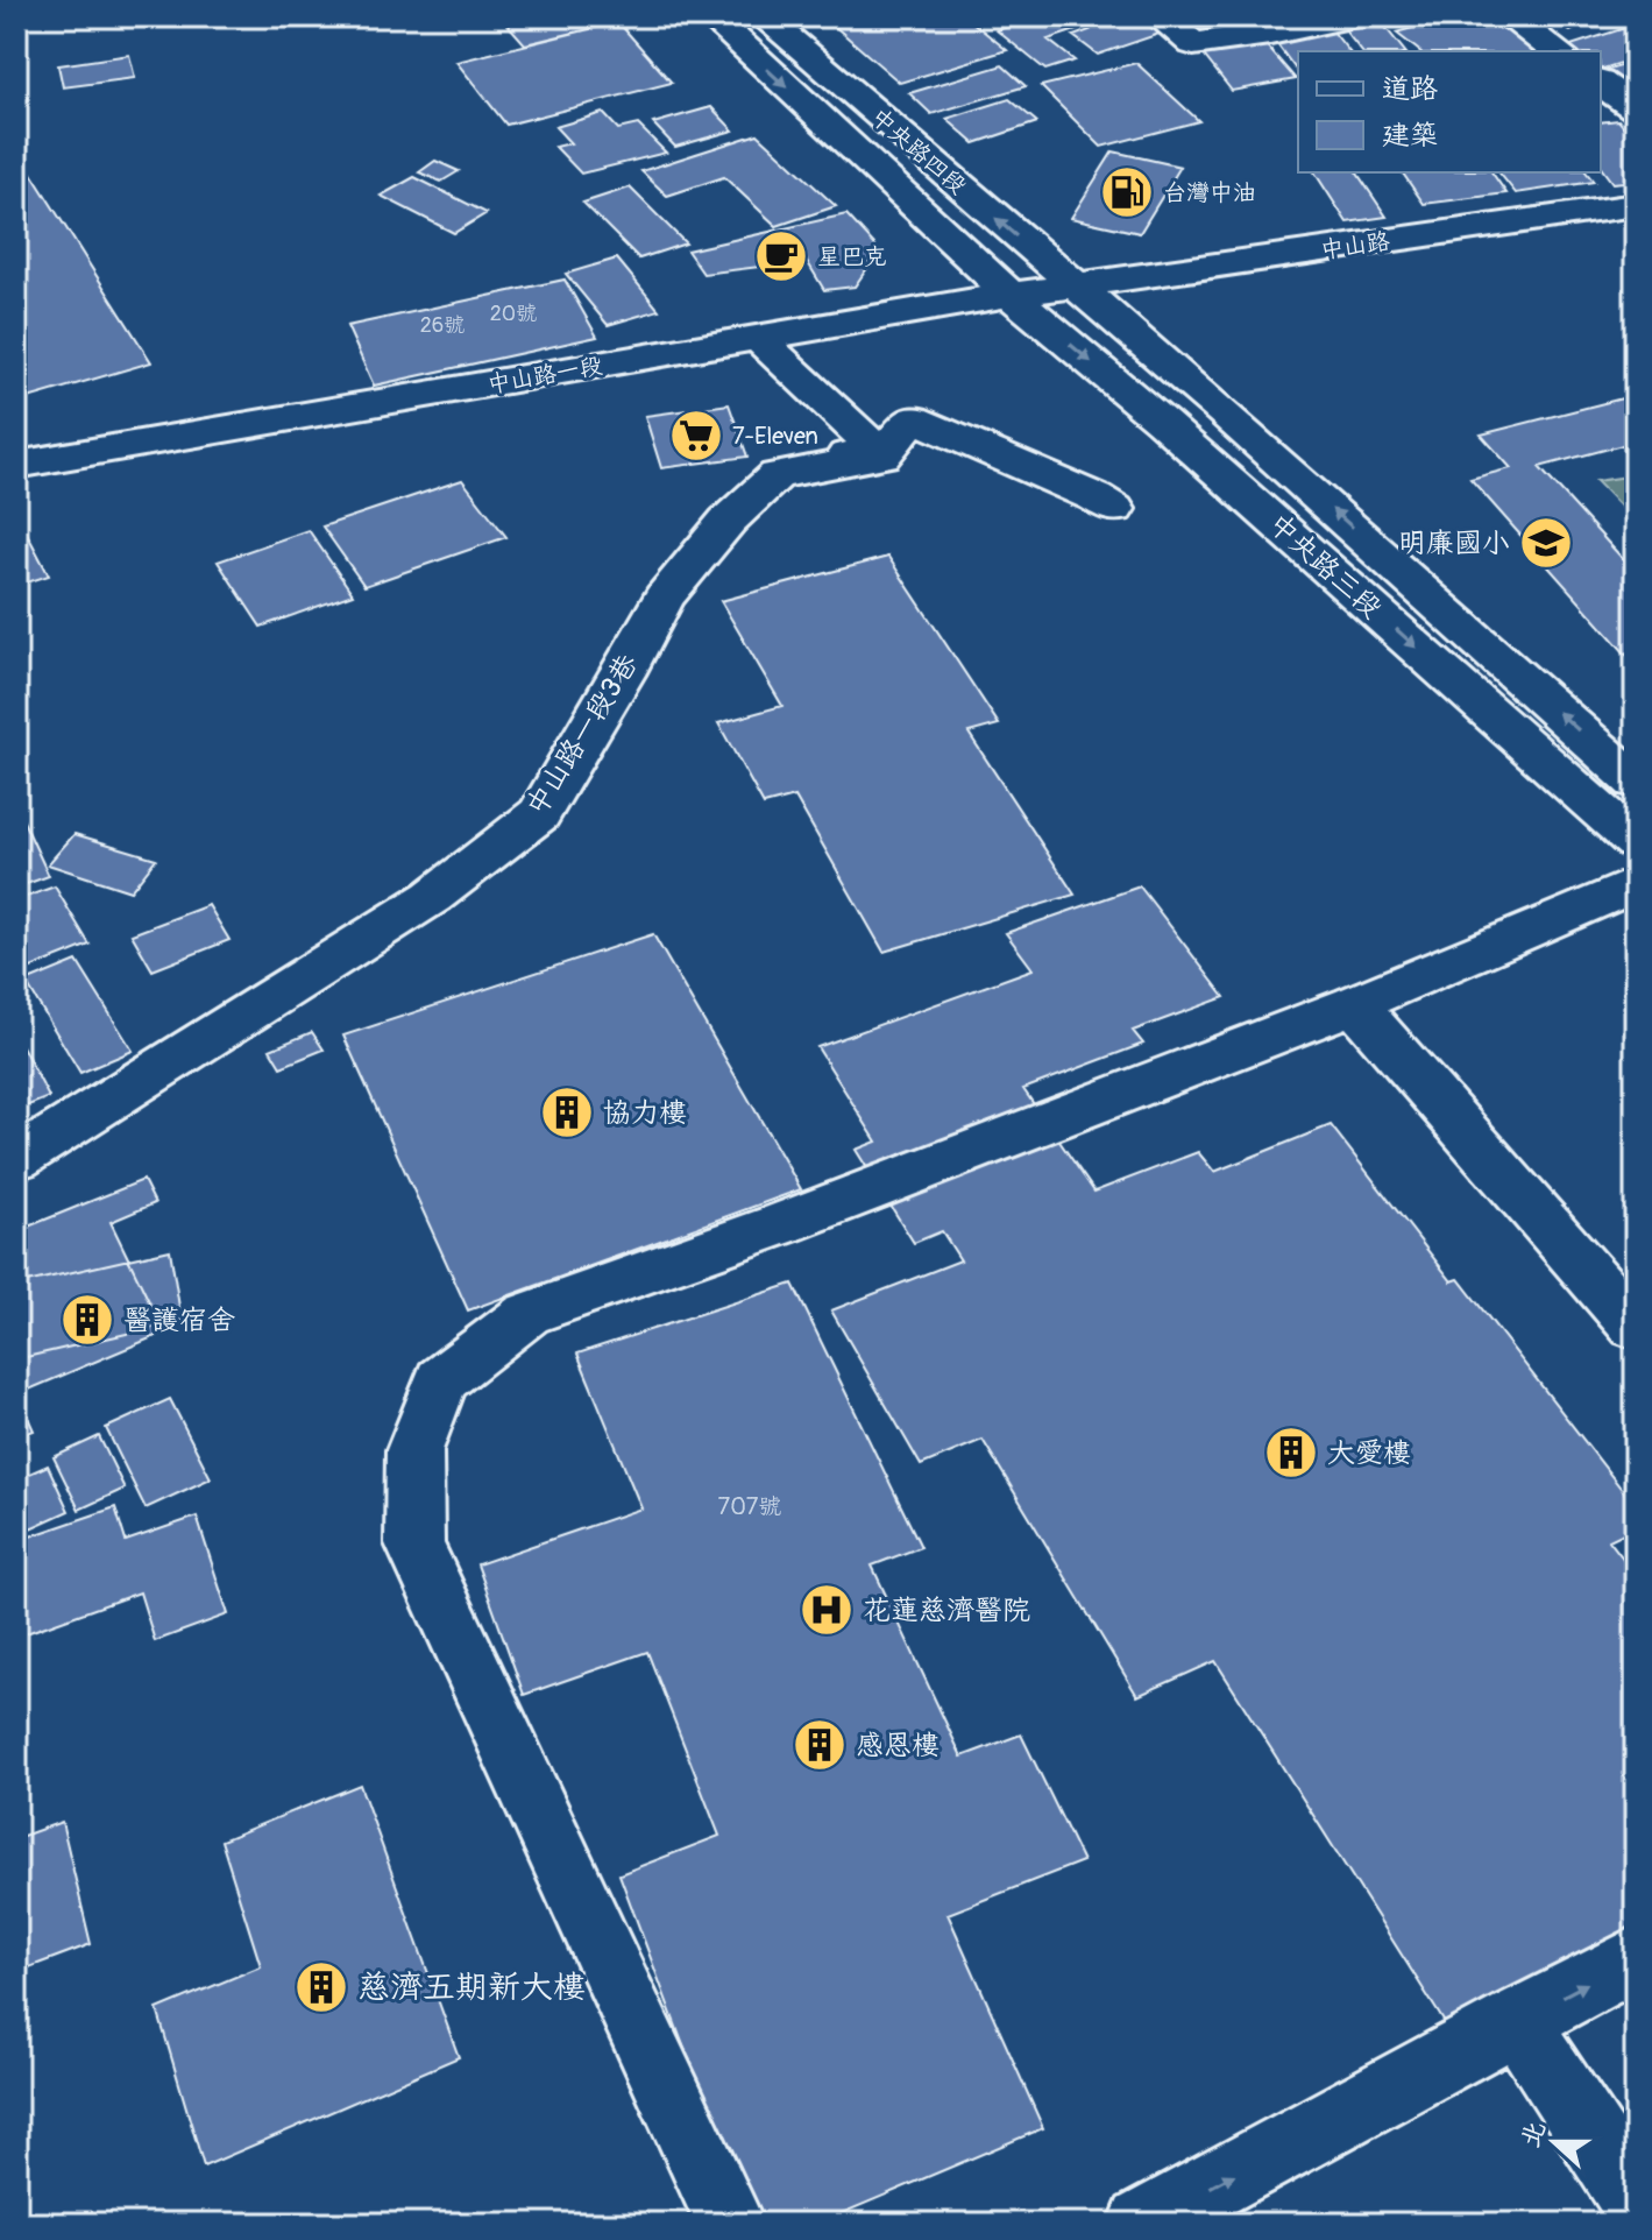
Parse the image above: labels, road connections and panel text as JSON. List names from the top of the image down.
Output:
{
  "streets": {
    "street": [
      "中央路四段",
      "中山路",
      "中山路一段",
      "中央路三段",
      "中山路一段3巷"
    ]
  },
  "crossings": [
    ["中央路四段", "中山路"],
    ["中央路四段", "中山路一段"],
    ["中央路四段", "中央路三段"],
    ["中山路", "中山路一段"],
    ["中山路", "中央路三段"],
    ["中山路一段", "中央路三段"]
  ],
  "places": {
    "fuel station": ["台灣中油"],
    "cafe": ["星巴克"],
    "supermarket": ["7-Eleven"],
    "school or university": ["明廉國小"],
    "building": [
      "協力樓",
      "醫護宿舍",
      "大愛樓",
      "感恩樓",
      "慈濟五期新大樓"
    ],
    "hospital": ["花蓮慈濟醫院"]
  },
  "house_numbers": ["20號", "26號", "707號"],
  "legend": ["道路", "建築"],
  "north": "left"
}
